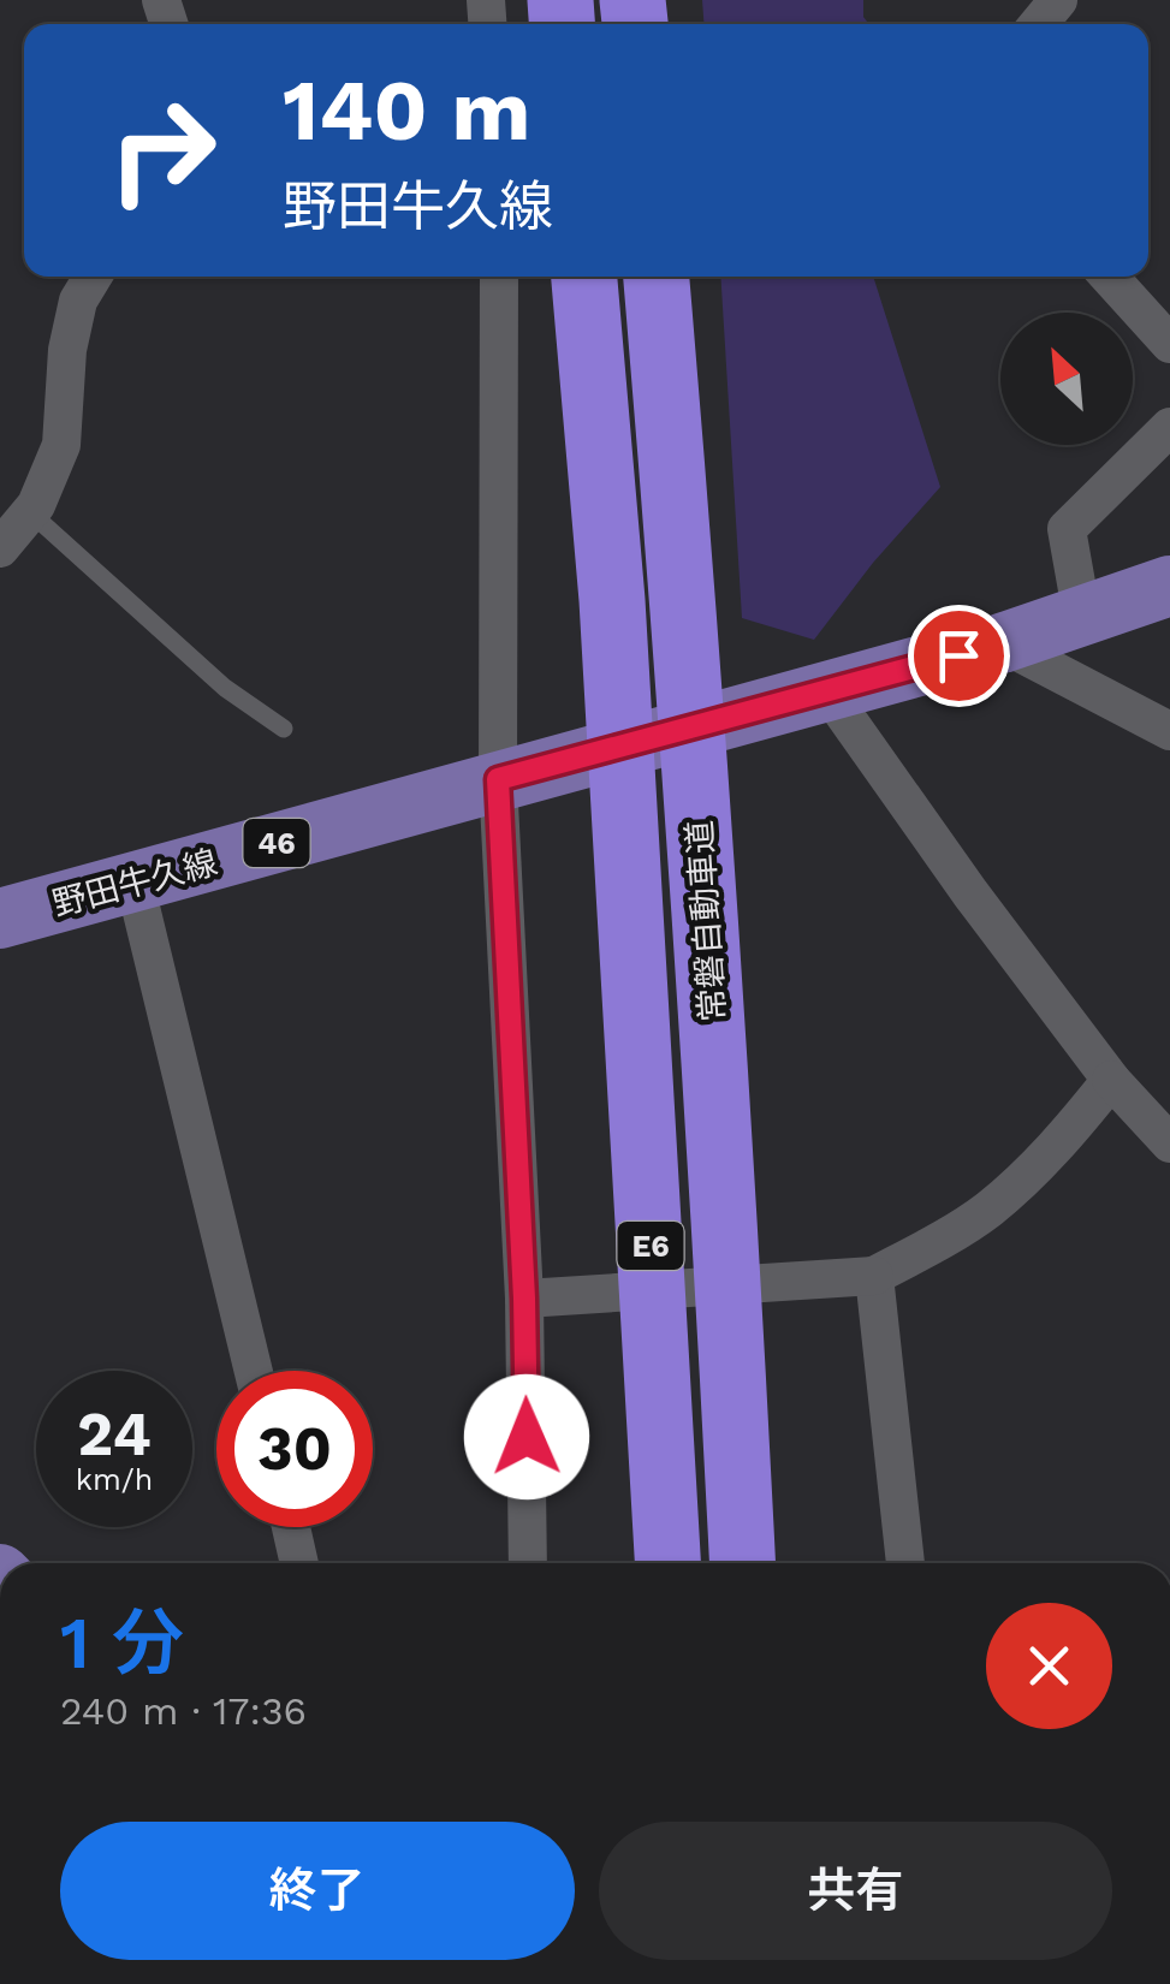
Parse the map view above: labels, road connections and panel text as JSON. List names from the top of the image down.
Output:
{
  "streets": {
    "highway": ["常磐自動車道", "E6"],
    "main road": ["46", "野田牛久線"]
  },
  "north": "top left",
  "page": {
    "turn": ["140 m", "野田牛久線"],
    "speed": "24 km/h",
    "limit": "30",
    "heading": ["1 分", "240 m · 17:36"],
    "buttons": ["終了", "共有"]
  }
}
